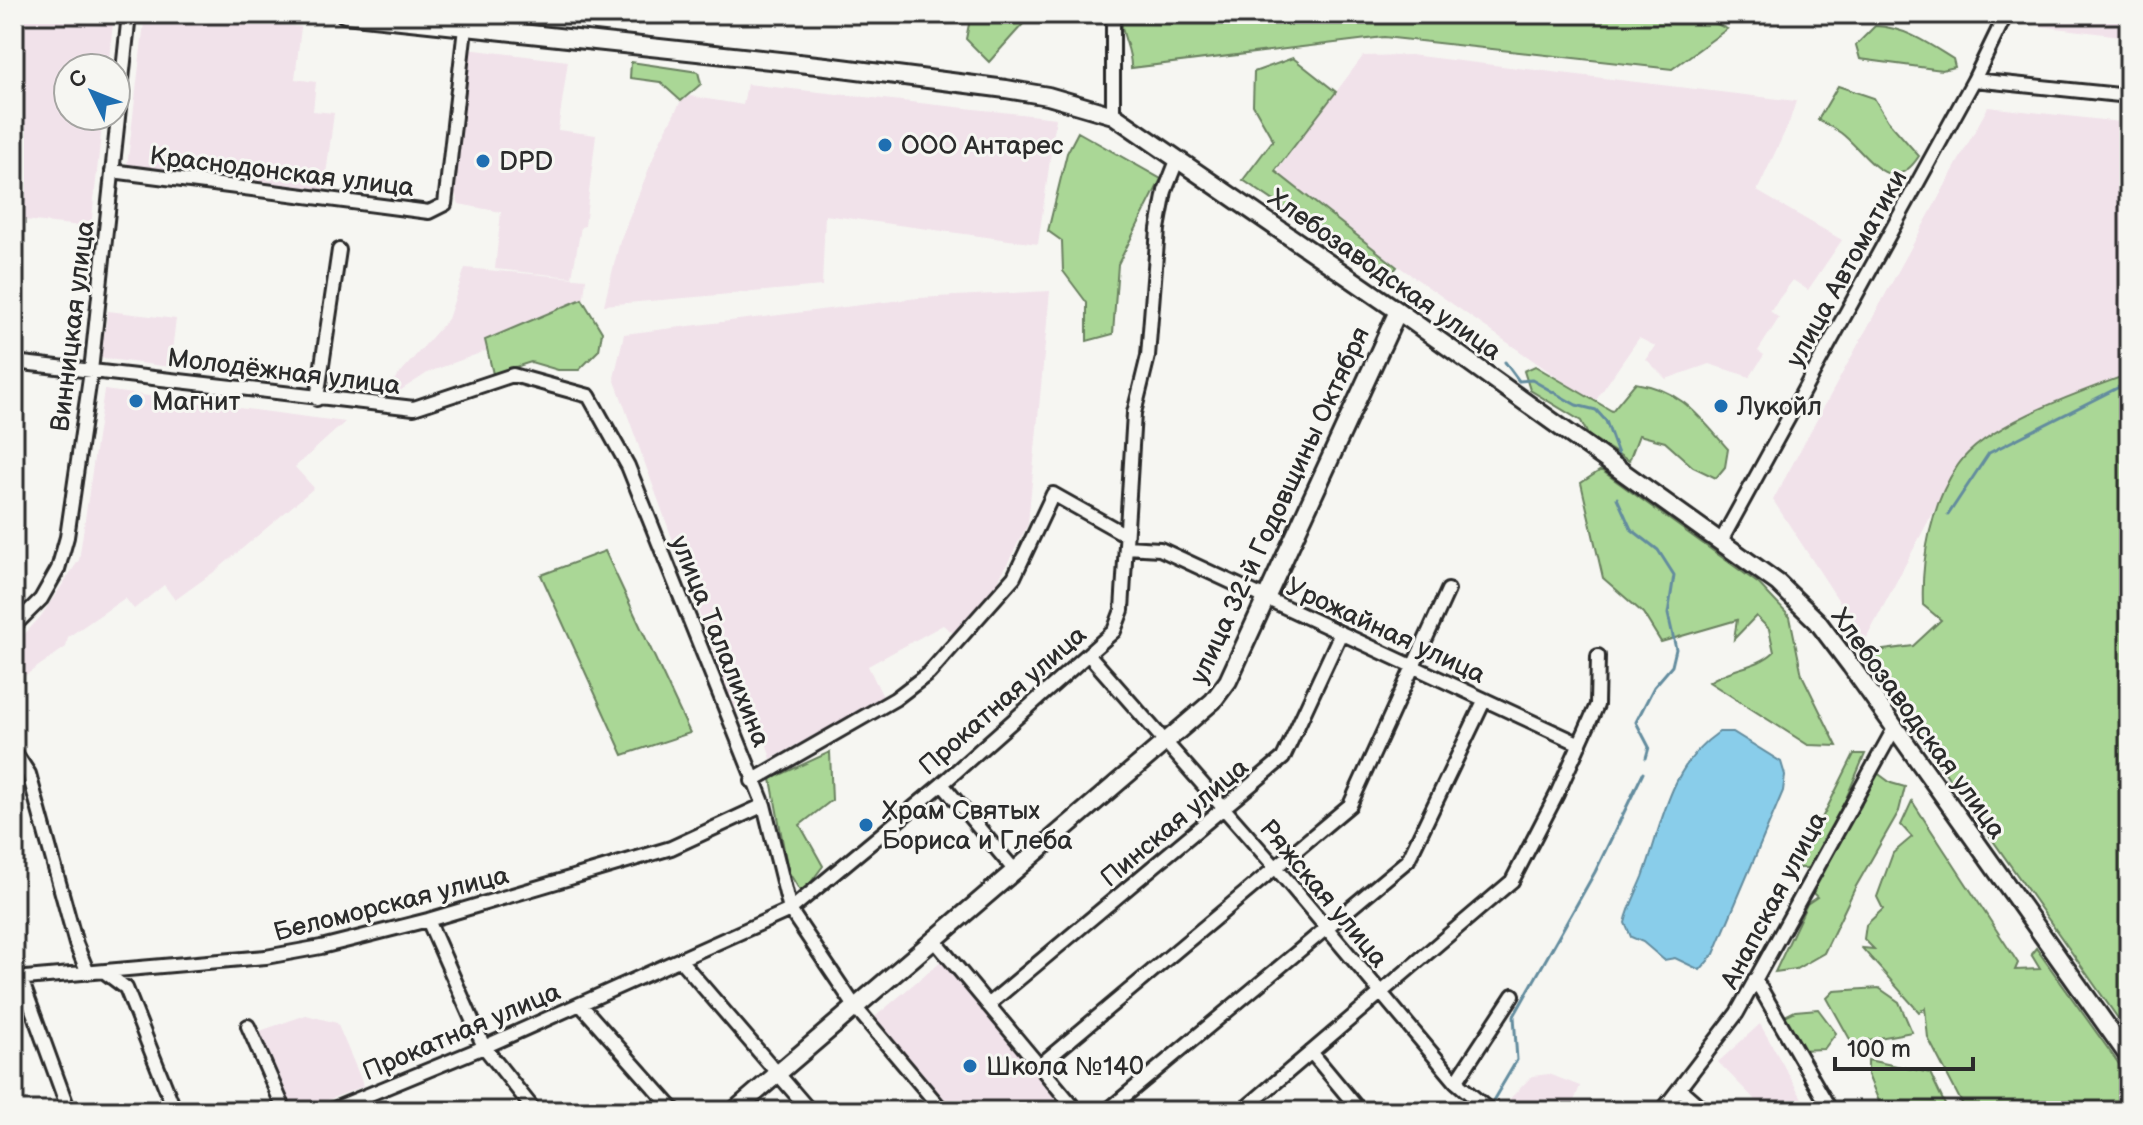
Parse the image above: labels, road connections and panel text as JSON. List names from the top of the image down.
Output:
{
  "streets": {
    "main road": ["Хлебозаводская улица", "улица 32-й Годовщины Октября"],
    "street": [
      "Краснодонская улица",
      "улица Автоматики",
      "Винницкая улица",
      "Молодёжная улица",
      "Урожайная улица",
      "улица Талалихина",
      "Прокатная улица",
      "Пинская улица",
      "Ряжская улица",
      "Анапская улица",
      "Беломорская улица"
    ]
  },
  "crossings": [
    ["Краснодонская улица", "Хлебозаводская улица"],
    ["Краснодонская улица", "Винницкая улица"],
    ["улица Автоматики", "Хлебозаводская улица"],
    ["Хлебозаводская улица", "улица 32-й Годовщины Октября"],
    ["Хлебозаводская улица", "Прокатная улица"],
    ["Хлебозаводская улица", "Анапская улица"],
    ["Винницкая улица", "Молодёжная улица"],
    ["Молодёжная улица", "улица Талалихина"],
    ["улица 32-й Годовщины Октября", "Урожайная улица"],
    ["улица 32-й Годовщины Октября", "Ряжская улица"],
    ["Урожайная улица", "улица Талалихина"],
    ["Урожайная улица", "Прокатная улица"],
    ["Урожайная улица", "Пинская улица"],
    ["улица Талалихина", "Прокатная улица"],
    ["улица Талалихина", "Беломорская улица"],
    ["Прокатная улица", "Ряжская улица"],
    ["Пинская улица", "Ряжская улица"]
  ],
  "places": [
    "ООО Антарес",
    "DPD",
    "Магнит",
    "Лукойл",
    "Храм Святых Бориса и Глеба",
    "Школа №140"
  ],
  "scale_bar": "100 m",
  "north": "top left"
}
